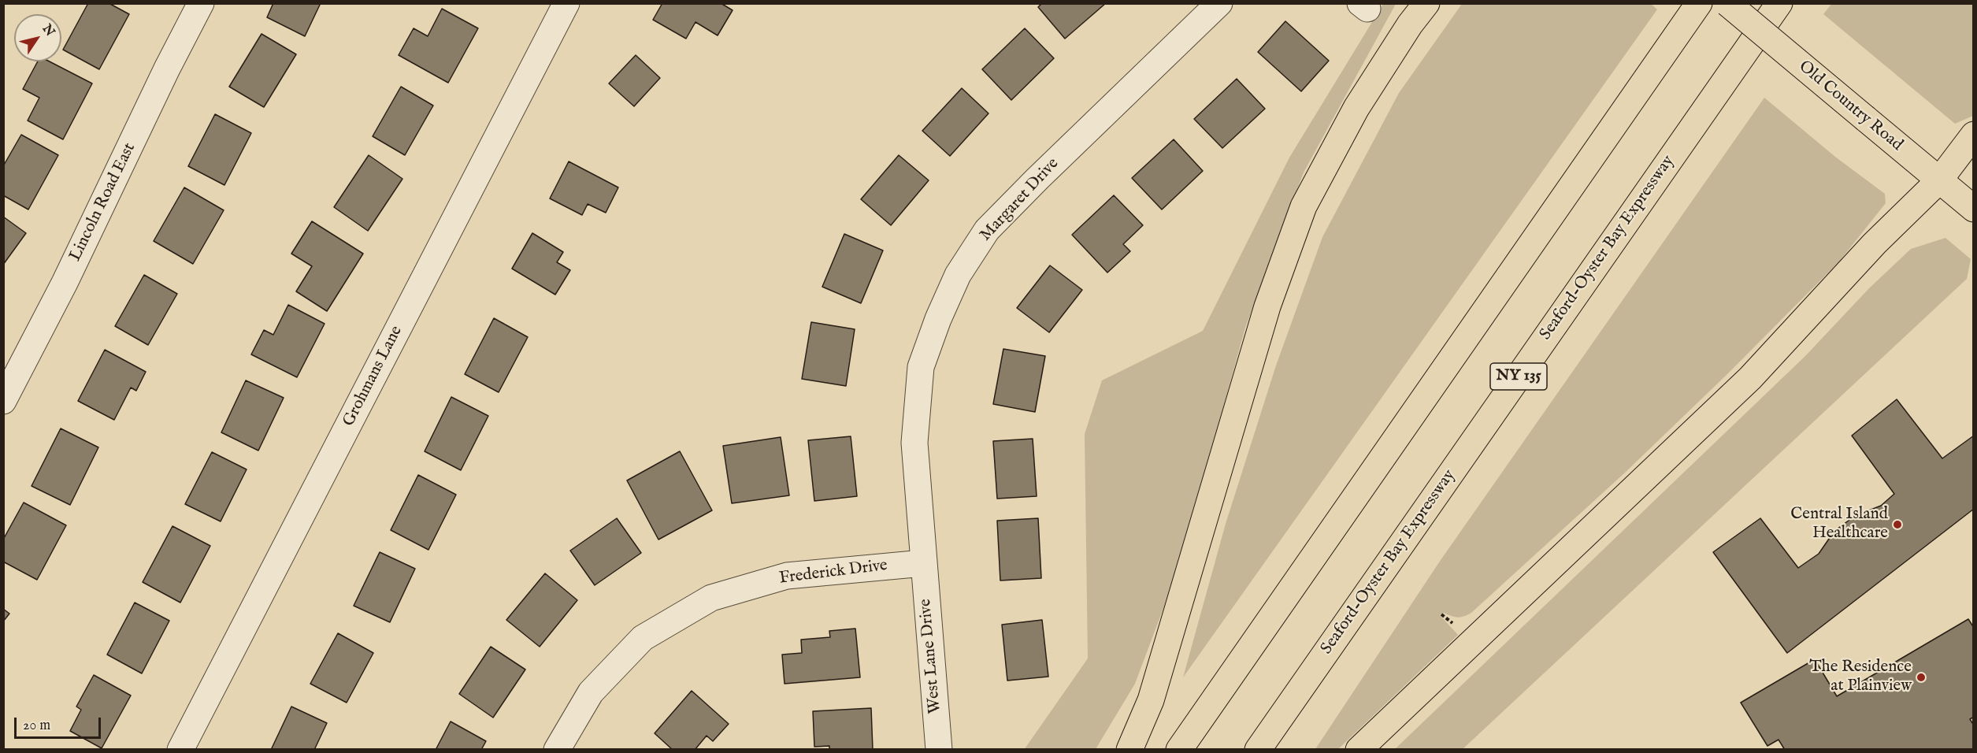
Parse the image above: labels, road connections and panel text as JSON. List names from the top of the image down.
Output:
{
  "streets": {
    "main road": ["Old Country Road", "Seaford-Oyster Bay Expressway", "NY 135"],
    "street": [
      "Margaret Drive",
      "Lincoln Road East",
      "Grohmans Lane",
      "Frederick Drive",
      "West Lane Drive"
    ]
  },
  "crossings": [
    ["Margaret Drive", "Frederick Drive"],
    ["Margaret Drive", "West Lane Drive"],
    ["Frederick Drive", "West Lane Drive"]
  ],
  "places": ["Central Island Healthcare", "The Residence at Plainview"],
  "scale_bar": "20 m",
  "north": "top right"
}
